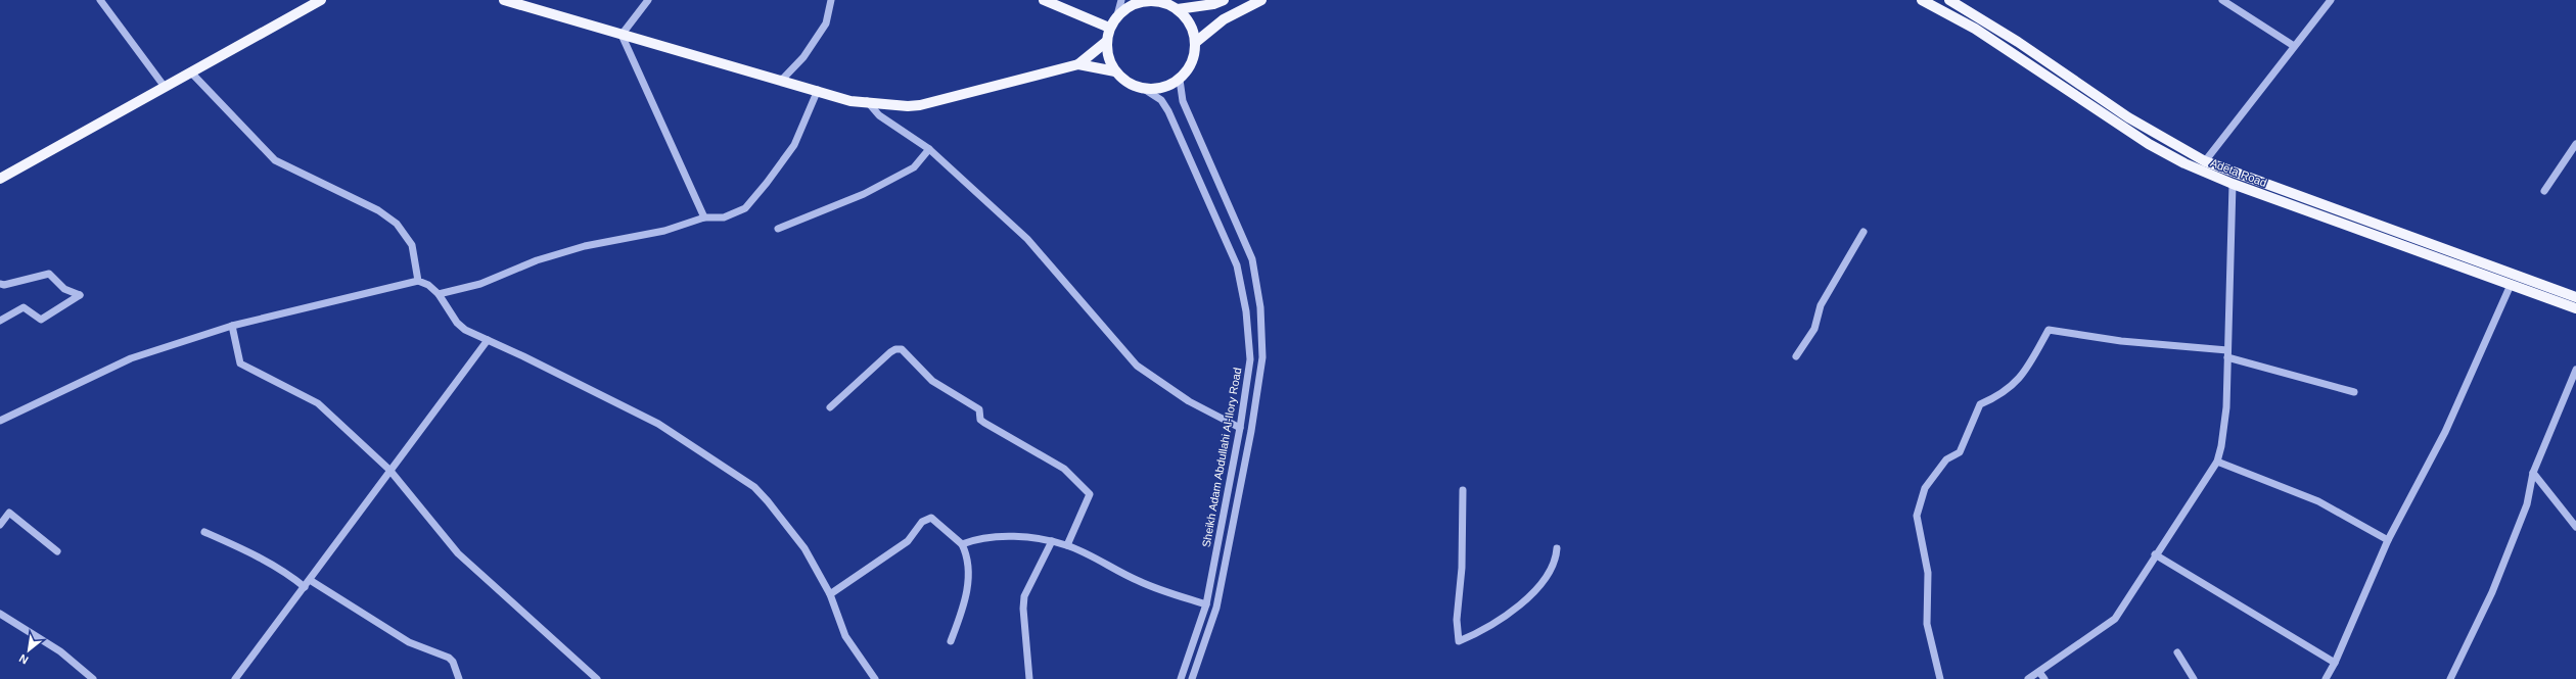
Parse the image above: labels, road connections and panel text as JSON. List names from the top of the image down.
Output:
{
  "streets": {
    "main road": ["Adeta Road"],
    "street": ["Sheikh Adam Abdullahi Al-Ilory Road"]
  },
  "north": "bottom left"
}
